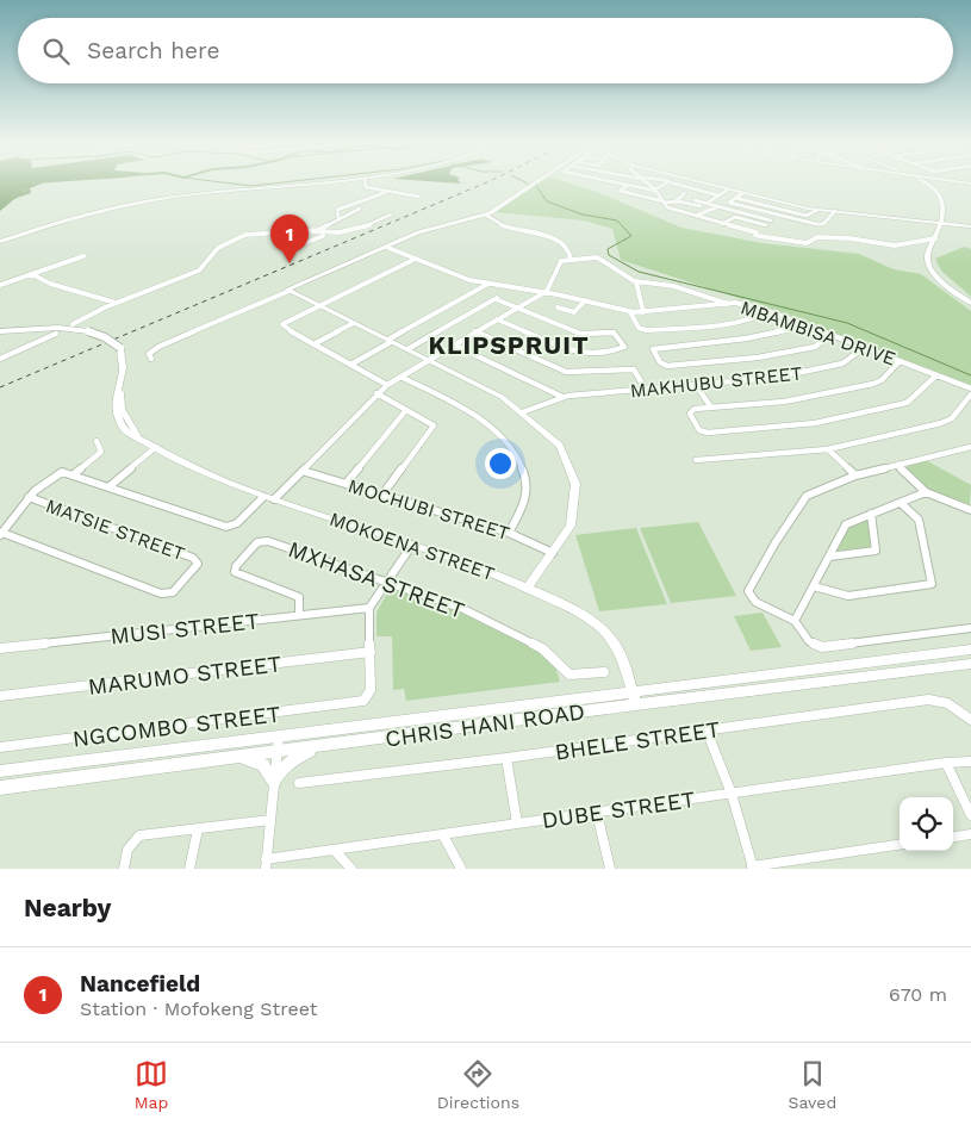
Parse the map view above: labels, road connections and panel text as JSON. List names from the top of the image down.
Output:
{
  "streets": {
    "main road": ["MOKOENA STREET", "CHRIS HANI ROAD"],
    "street": [
      "MBAMBISA DRIVE",
      "MAKHUBU STREET",
      "MOCHUBI STREET",
      "MATSIE STREET",
      "MXHASA STREET",
      "MUSI STREET",
      "MARUMO STREET",
      "NGCOMBO STREET",
      "BHELE STREET",
      "DUBE STREET"
    ]
  },
  "crossings": [
    ["MBAMBISA DRIVE", "MAKHUBU STREET"],
    ["MOKOENA STREET", "CHRIS HANI ROAD"],
    ["MXHASA STREET", "MUSI STREET"],
    ["MARUMO STREET", "NGCOMBO STREET"]
  ],
  "districts": ["KLIPSPRUIT"],
  "page": {
    "search": "Search here",
    "pins": "1",
    "heading": "Nearby",
    "list": [
      {
        "mark": "1",
        "name": "Nancefield",
        "note": "Station · Mofokeng Street",
        "value": "670 m"
      }
    ],
    "nav": ["Map", "Directions", "Saved"]
  }
}
